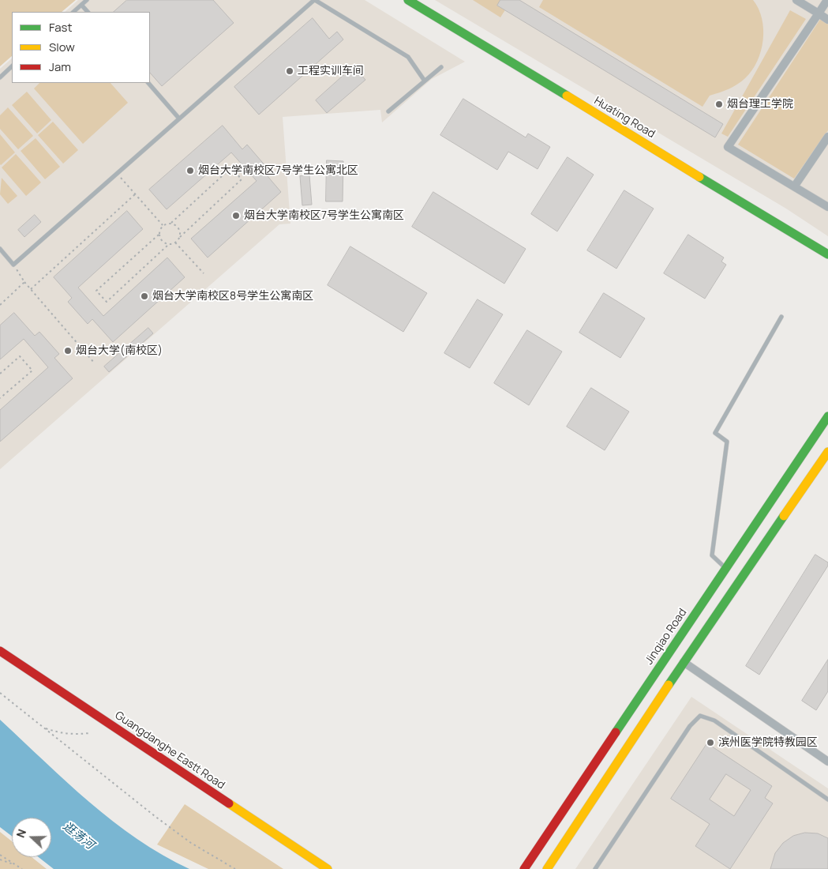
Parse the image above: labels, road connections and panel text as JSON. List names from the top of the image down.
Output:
{
  "streets": {
    "street": ["Huating Road", "Jinqiao Road", "Guangdanghe Eastt Road"]
  },
  "water": ["逛荡河"],
  "places": [
    "工程实训车间",
    "烟台理工学院",
    "烟台大学南校区7号学生公寓北区",
    "烟台大学南校区7号学生公寓南区",
    "烟台大学南校区8号学生公寓南区",
    "烟台大学(南校区)",
    "滨州医学院特教园区"
  ],
  "legend": ["Fast", "Slow", "Jam"],
  "north": "left"
}
